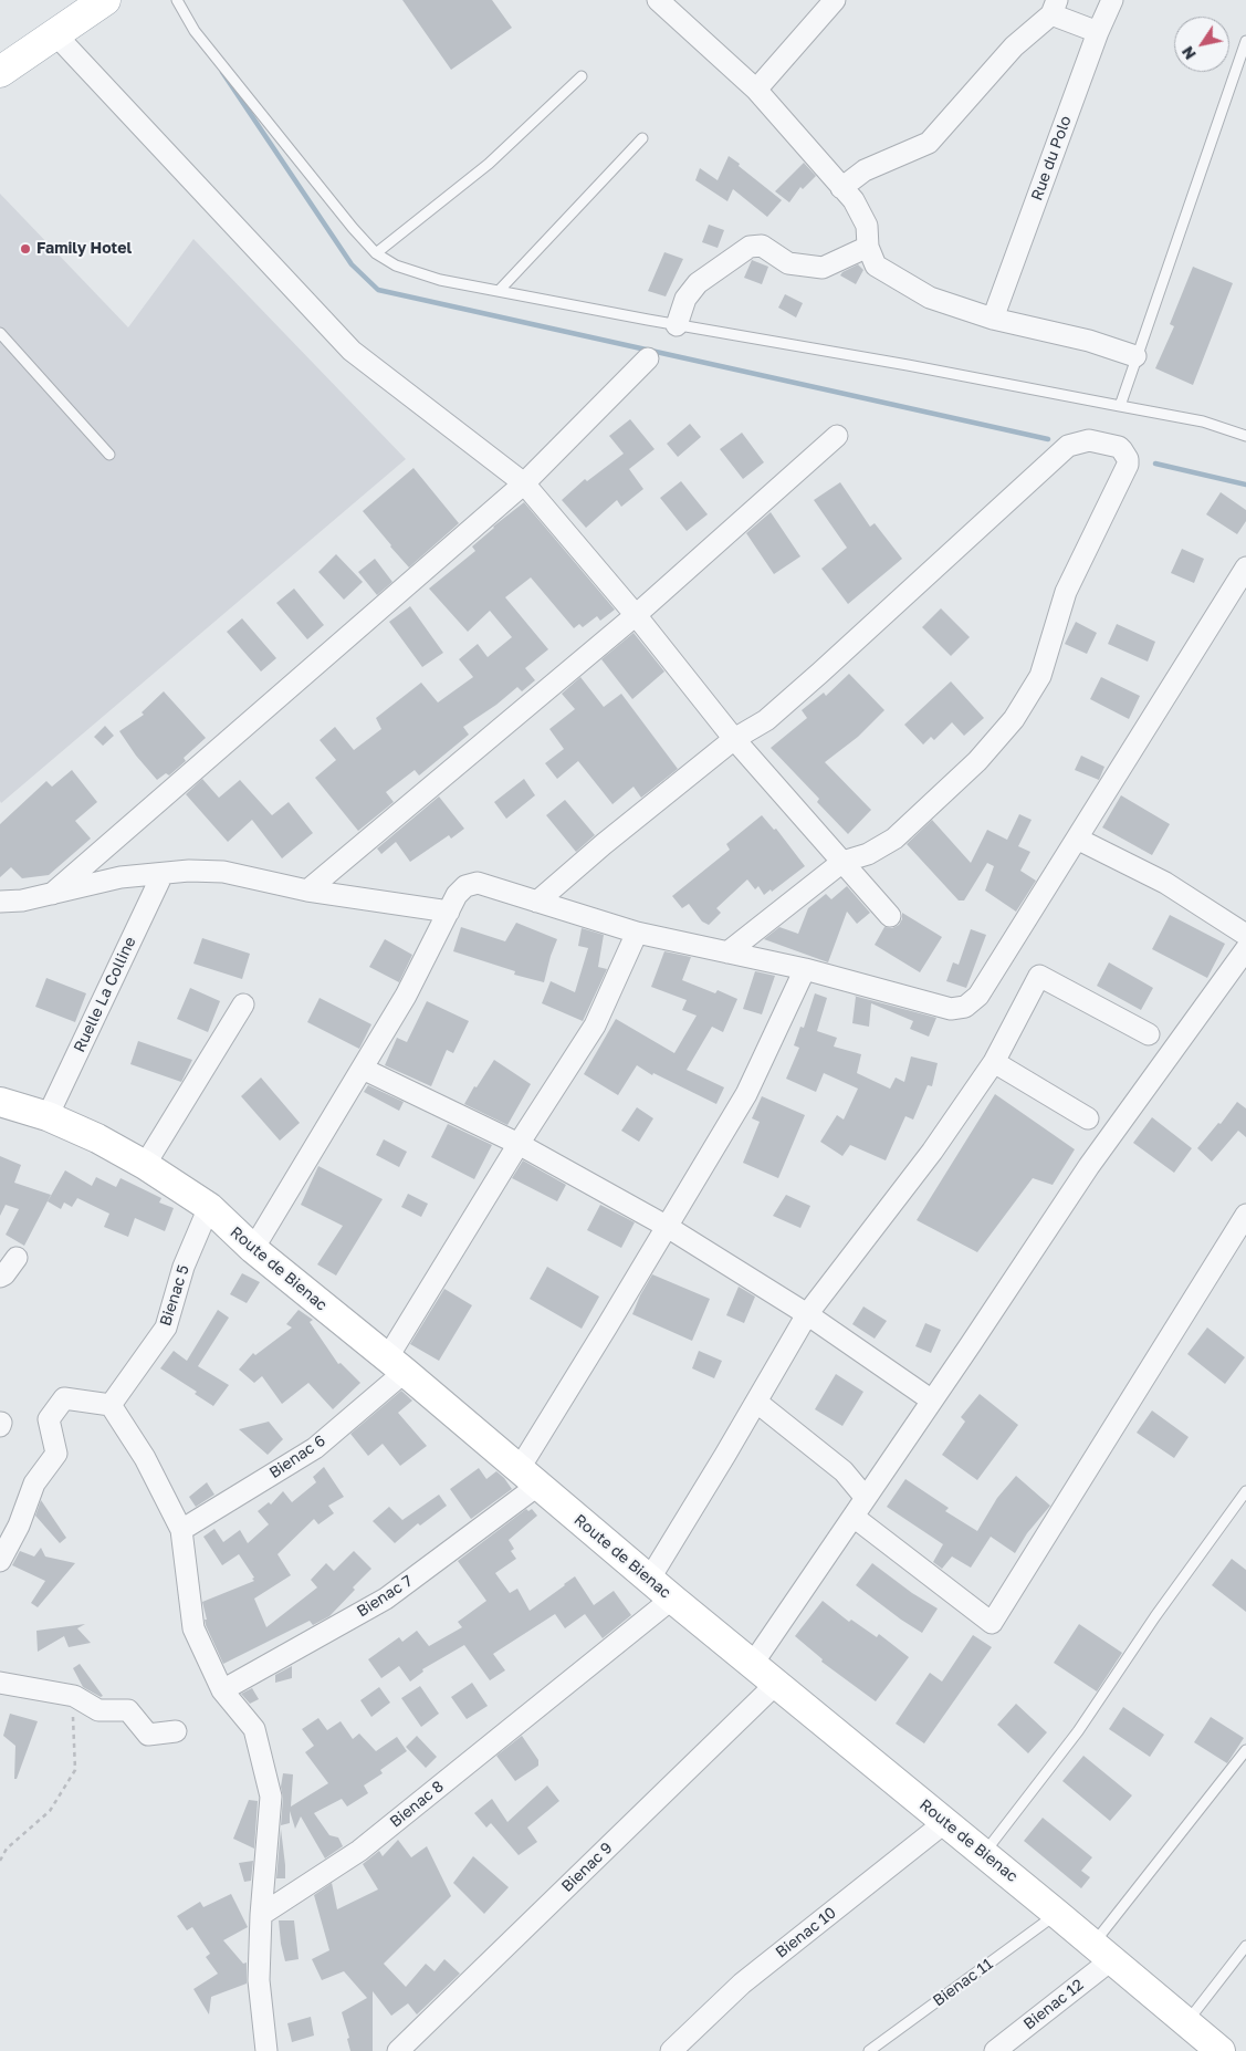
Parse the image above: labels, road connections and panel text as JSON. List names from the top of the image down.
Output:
{
  "streets": {
    "main road": ["Route de Bienac"],
    "street": [
      "Rue du Polo",
      "Ruelle La Colline",
      "Bienac 5",
      "Bienac 6",
      "Bienac 7",
      "Bienac 8",
      "Bienac 9",
      "Bienac 10",
      "Bienac 12"
    ],
    "lane": ["Bienac 11"]
  },
  "crossings": [
    ["Ruelle La Colline", "Route de Bienac"],
    ["Route de Bienac", "Bienac 5"],
    ["Route de Bienac", "Bienac 6"],
    ["Route de Bienac", "Bienac 7"],
    ["Route de Bienac", "Bienac 8"],
    ["Route de Bienac", "Bienac 9"],
    ["Route de Bienac", "Bienac 10"],
    ["Route de Bienac", "Bienac 11"],
    ["Route de Bienac", "Bienac 12"]
  ],
  "places": ["Family Hotel"],
  "north": "bottom left"
}
